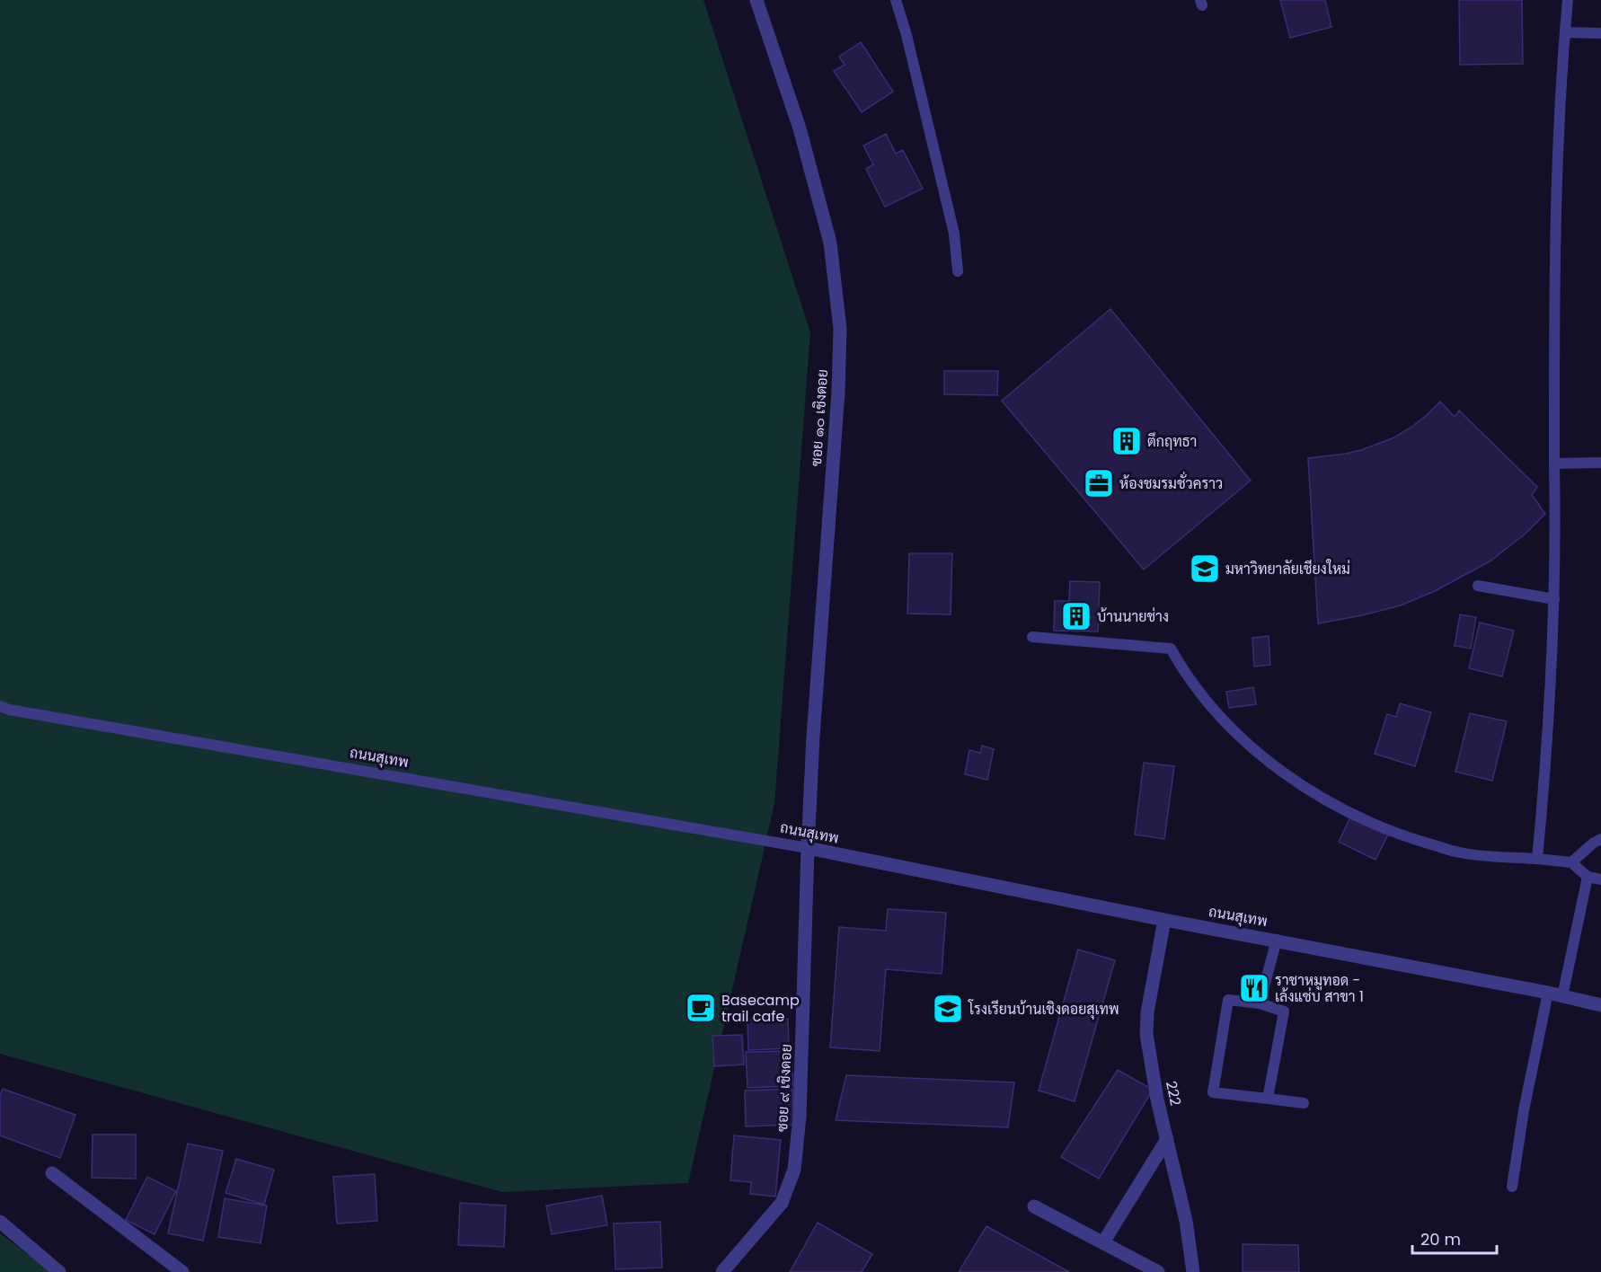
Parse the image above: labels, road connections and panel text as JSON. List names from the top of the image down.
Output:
{
  "streets": {
    "street": [
      "ซอย ๑๐ เชิงดอย",
      "ถนนสุเทพ",
      "ซอย ๙ เชิงดอย",
      "222"
    ]
  },
  "crossings": [
    ["ซอย ๑๐ เชิงดอย", "ถนนสุเทพ"],
    ["ซอย ๑๐ เชิงดอย", "ซอย ๙ เชิงดอย"],
    ["ถนนสุเทพ", "ซอย ๙ เชิงดอย"],
    ["ถนนสุเทพ", "222"]
  ],
  "places": {
    "building": ["ตึกฤทธา", "บ้านนายช่าง"],
    "office": ["ห้องชมรมชั่วคราว"],
    "school or university": ["มหาวิทยาลัยเชียงใหม่", "โรงเรียนบ้านเชิงดอยสุเทพ"],
    "restaurant": ["ราชาหมูทอด - เล้งแซ่บ สาขา 1"],
    "cafe": ["Basecamp trail cafe"]
  },
  "scale_bar": "20 m"
}
